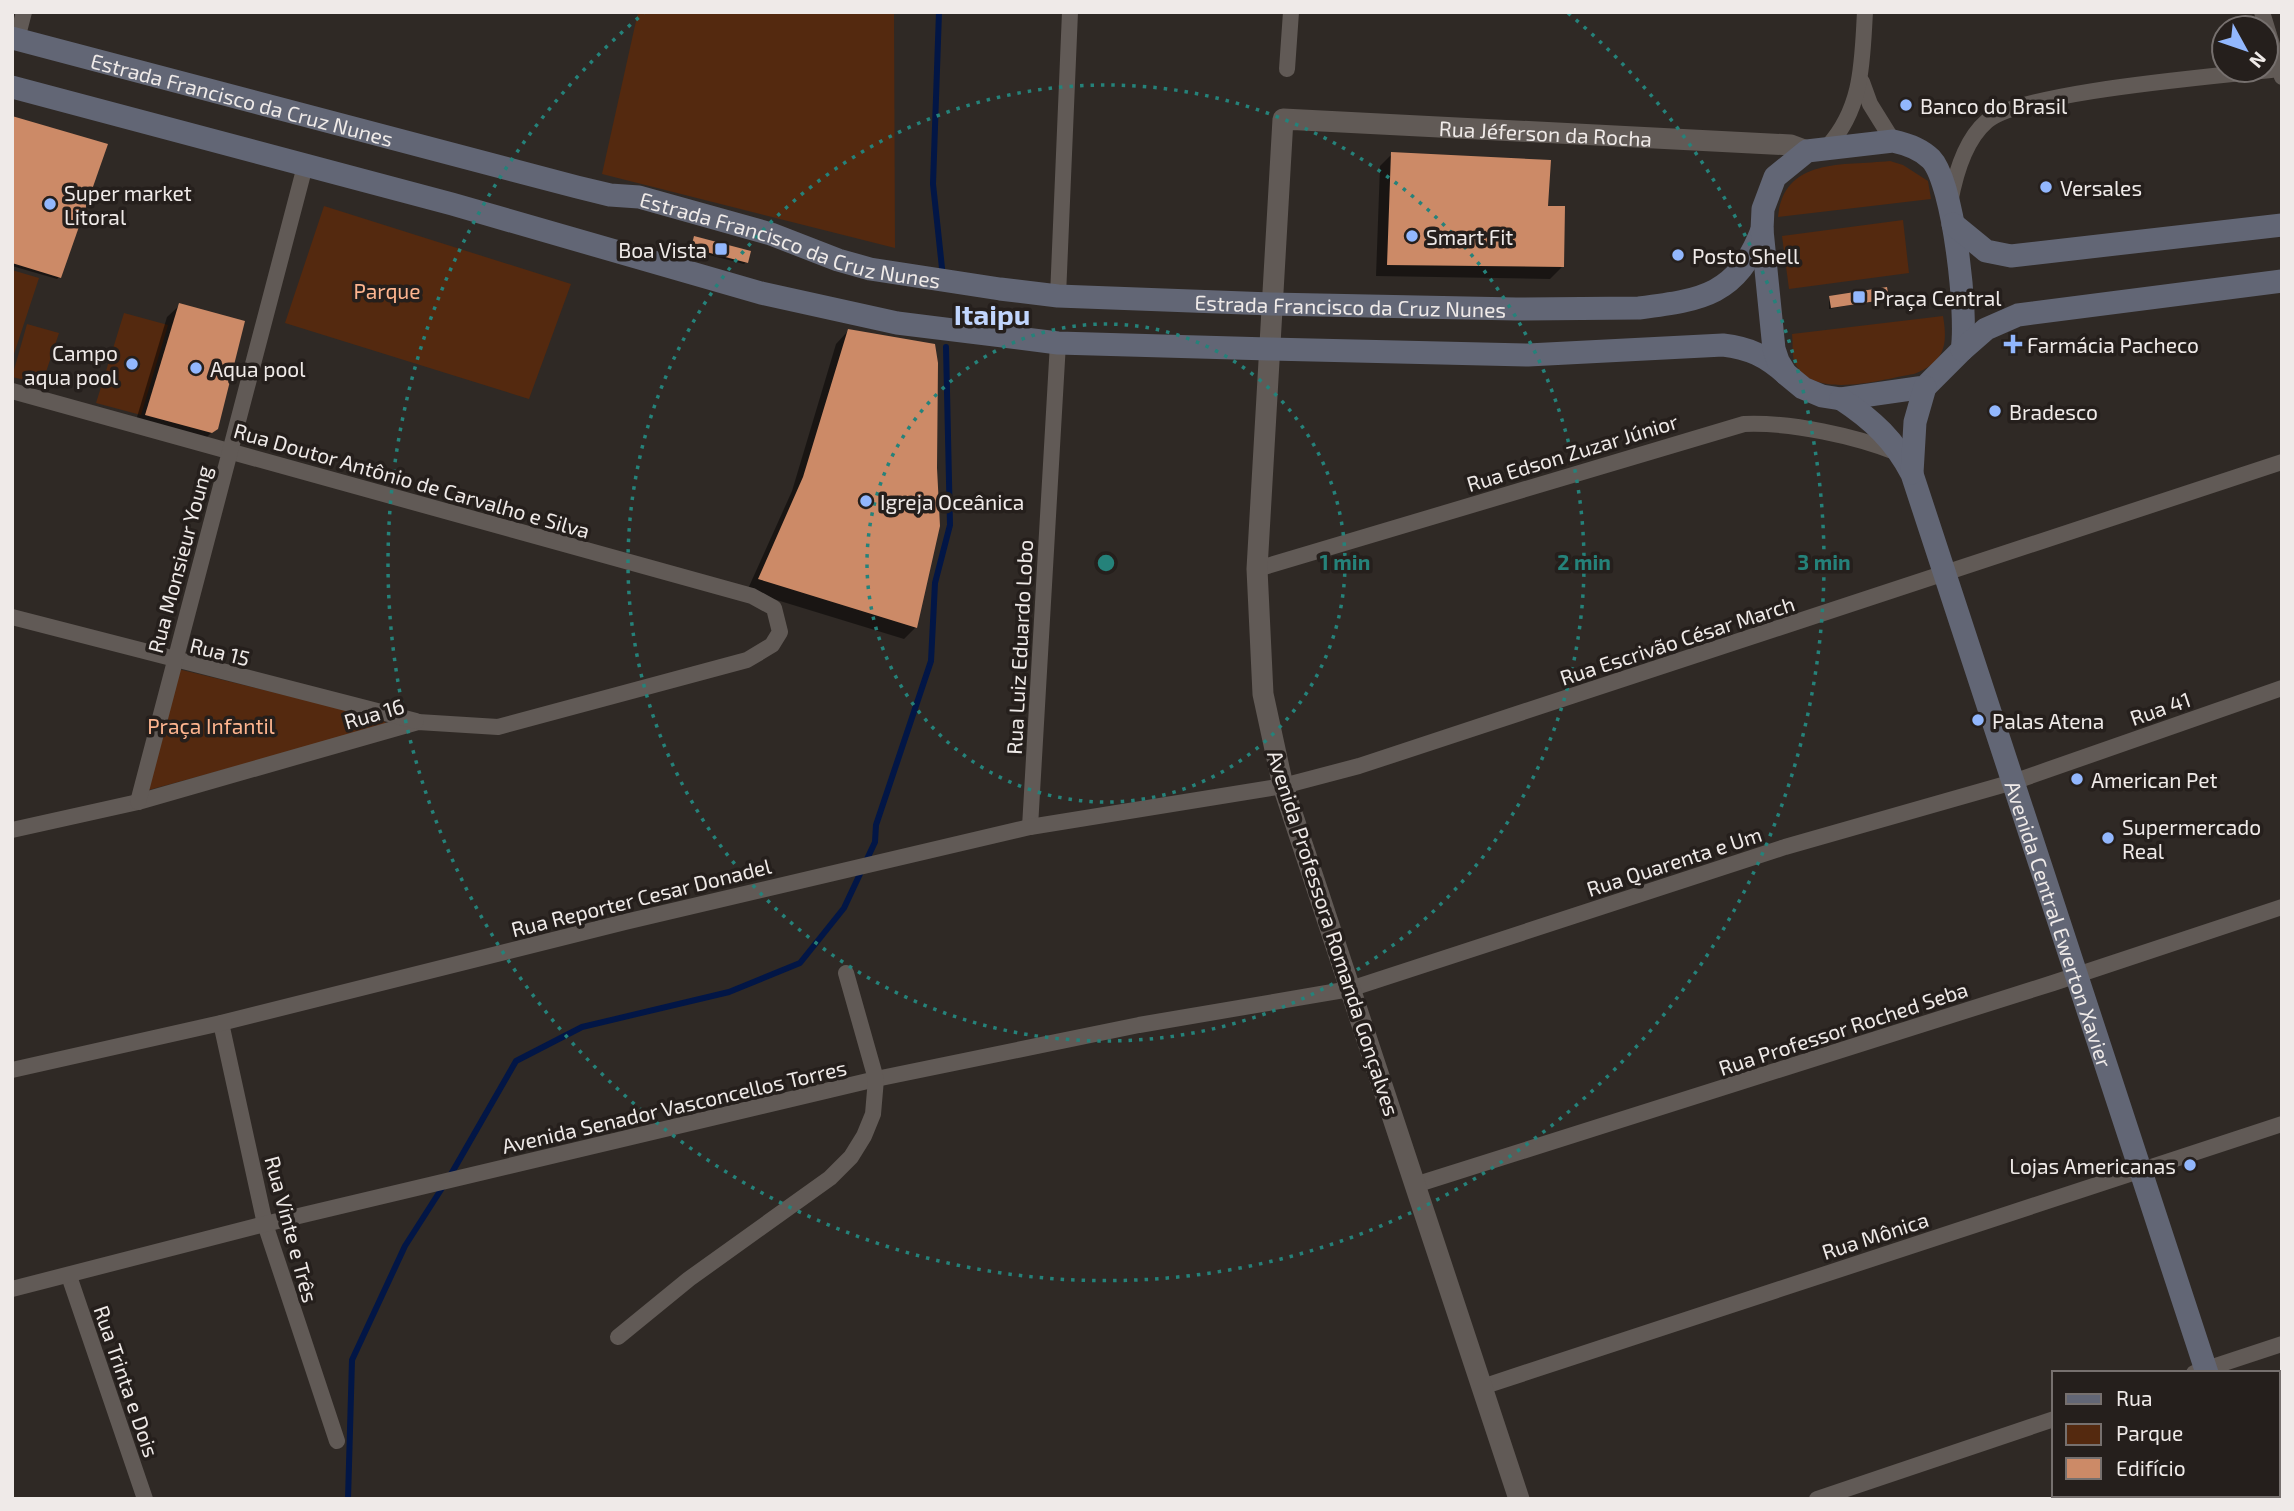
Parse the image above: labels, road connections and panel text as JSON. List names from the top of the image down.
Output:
{
  "streets": {
    "main road": ["Estrada Francisco da Cruz Nunes", "Avenida Central Ewerton Xavier"],
    "street": [
      "Rua Jéferson da Rocha",
      "Rua Edson Zuzar Júnior",
      "Rua Doutor Antônio de Carvalho e Silva",
      "Rua Monsieur Young",
      "Rua Escrivão César March",
      "Rua Luiz Eduardo Lobo",
      "Rua 15",
      "Rua 41",
      "Rua 16",
      "Rua Quarenta e Um",
      "Rua Reporter Cesar Donadel",
      "Avenida Professora Romanda Gonçalves",
      "Rua Professor Roched Seba",
      "Avenida Senador Vasconcellos Torres",
      "Rua Vinte e Três",
      "Rua Mônica",
      "Rua Trinta e Dois"
    ]
  },
  "crossings": [
    ["Estrada Francisco da Cruz Nunes", "Rua Jéferson da Rocha"],
    ["Estrada Francisco da Cruz Nunes", "Avenida Central Ewerton Xavier"],
    ["Estrada Francisco da Cruz Nunes", "Avenida Professora Romanda Gonçalves"],
    ["Rua Jéferson da Rocha", "Avenida Central Ewerton Xavier"],
    ["Rua Jéferson da Rocha", "Avenida Professora Romanda Gonçalves"],
    ["Rua Edson Zuzar Júnior", "Avenida Central Ewerton Xavier"],
    ["Rua Edson Zuzar Júnior", "Avenida Professora Romanda Gonçalves"],
    ["Rua Doutor Antônio de Carvalho e Silva", "Rua Monsieur Young"],
    ["Rua Doutor Antônio de Carvalho e Silva", "Rua 16"],
    ["Rua Monsieur Young", "Rua 15"],
    ["Rua Monsieur Young", "Rua 16"],
    ["Rua Escrivão César March", "Rua Reporter Cesar Donadel"],
    ["Rua Escrivão César March", "Avenida Central Ewerton Xavier"],
    ["Rua Escrivão César March", "Avenida Professora Romanda Gonçalves"],
    ["Rua Luiz Eduardo Lobo", "Rua Reporter Cesar Donadel"],
    ["Rua 15", "Rua 16"],
    ["Rua 41", "Rua Quarenta e Um"],
    ["Rua 41", "Avenida Central Ewerton Xavier"],
    ["Rua Quarenta e Um", "Avenida Central Ewerton Xavier"],
    ["Rua Quarenta e Um", "Avenida Professora Romanda Gonçalves"],
    ["Rua Quarenta e Um", "Avenida Senador Vasconcellos Torres"],
    ["Rua Reporter Cesar Donadel", "Avenida Professora Romanda Gonçalves"],
    ["Rua Reporter Cesar Donadel", "Rua Vinte e Três"],
    ["Avenida Central Ewerton Xavier", "Rua Professor Roched Seba"],
    ["Avenida Central Ewerton Xavier", "Rua Mônica"],
    ["Avenida Professora Romanda Gonçalves", "Rua Professor Roched Seba"],
    ["Avenida Professora Romanda Gonçalves", "Avenida Senador Vasconcellos Torres"],
    ["Avenida Professora Romanda Gonçalves", "Rua Mônica"],
    ["Avenida Senador Vasconcellos Torres", "Rua Vinte e Três"],
    ["Avenida Senador Vasconcellos Torres", "Rua Trinta e Dois"]
  ],
  "districts": ["Itaipu"],
  "parks": ["Parque", "Praça Infantil"],
  "places": {
    "other": [
      "Banco do Brasil",
      "Versales",
      "Super market Litoral",
      "Smart Fit",
      "Posto Shell",
      "Campo aqua pool",
      "Aqua pool",
      "Bradesco",
      "Igreja Oceânica",
      "Palas Atena",
      "American Pet",
      "Supermercado Real",
      "Lojas Americanas"
    ],
    "transit": ["Boa Vista", "Praça Central"],
    "health": ["Farmácia Pacheco"]
  },
  "legend": ["Rua", "Parque", "Edifício"],
  "north": "bottom right",
  "rings": ["1 min", "2 min", "3 min"]
}
